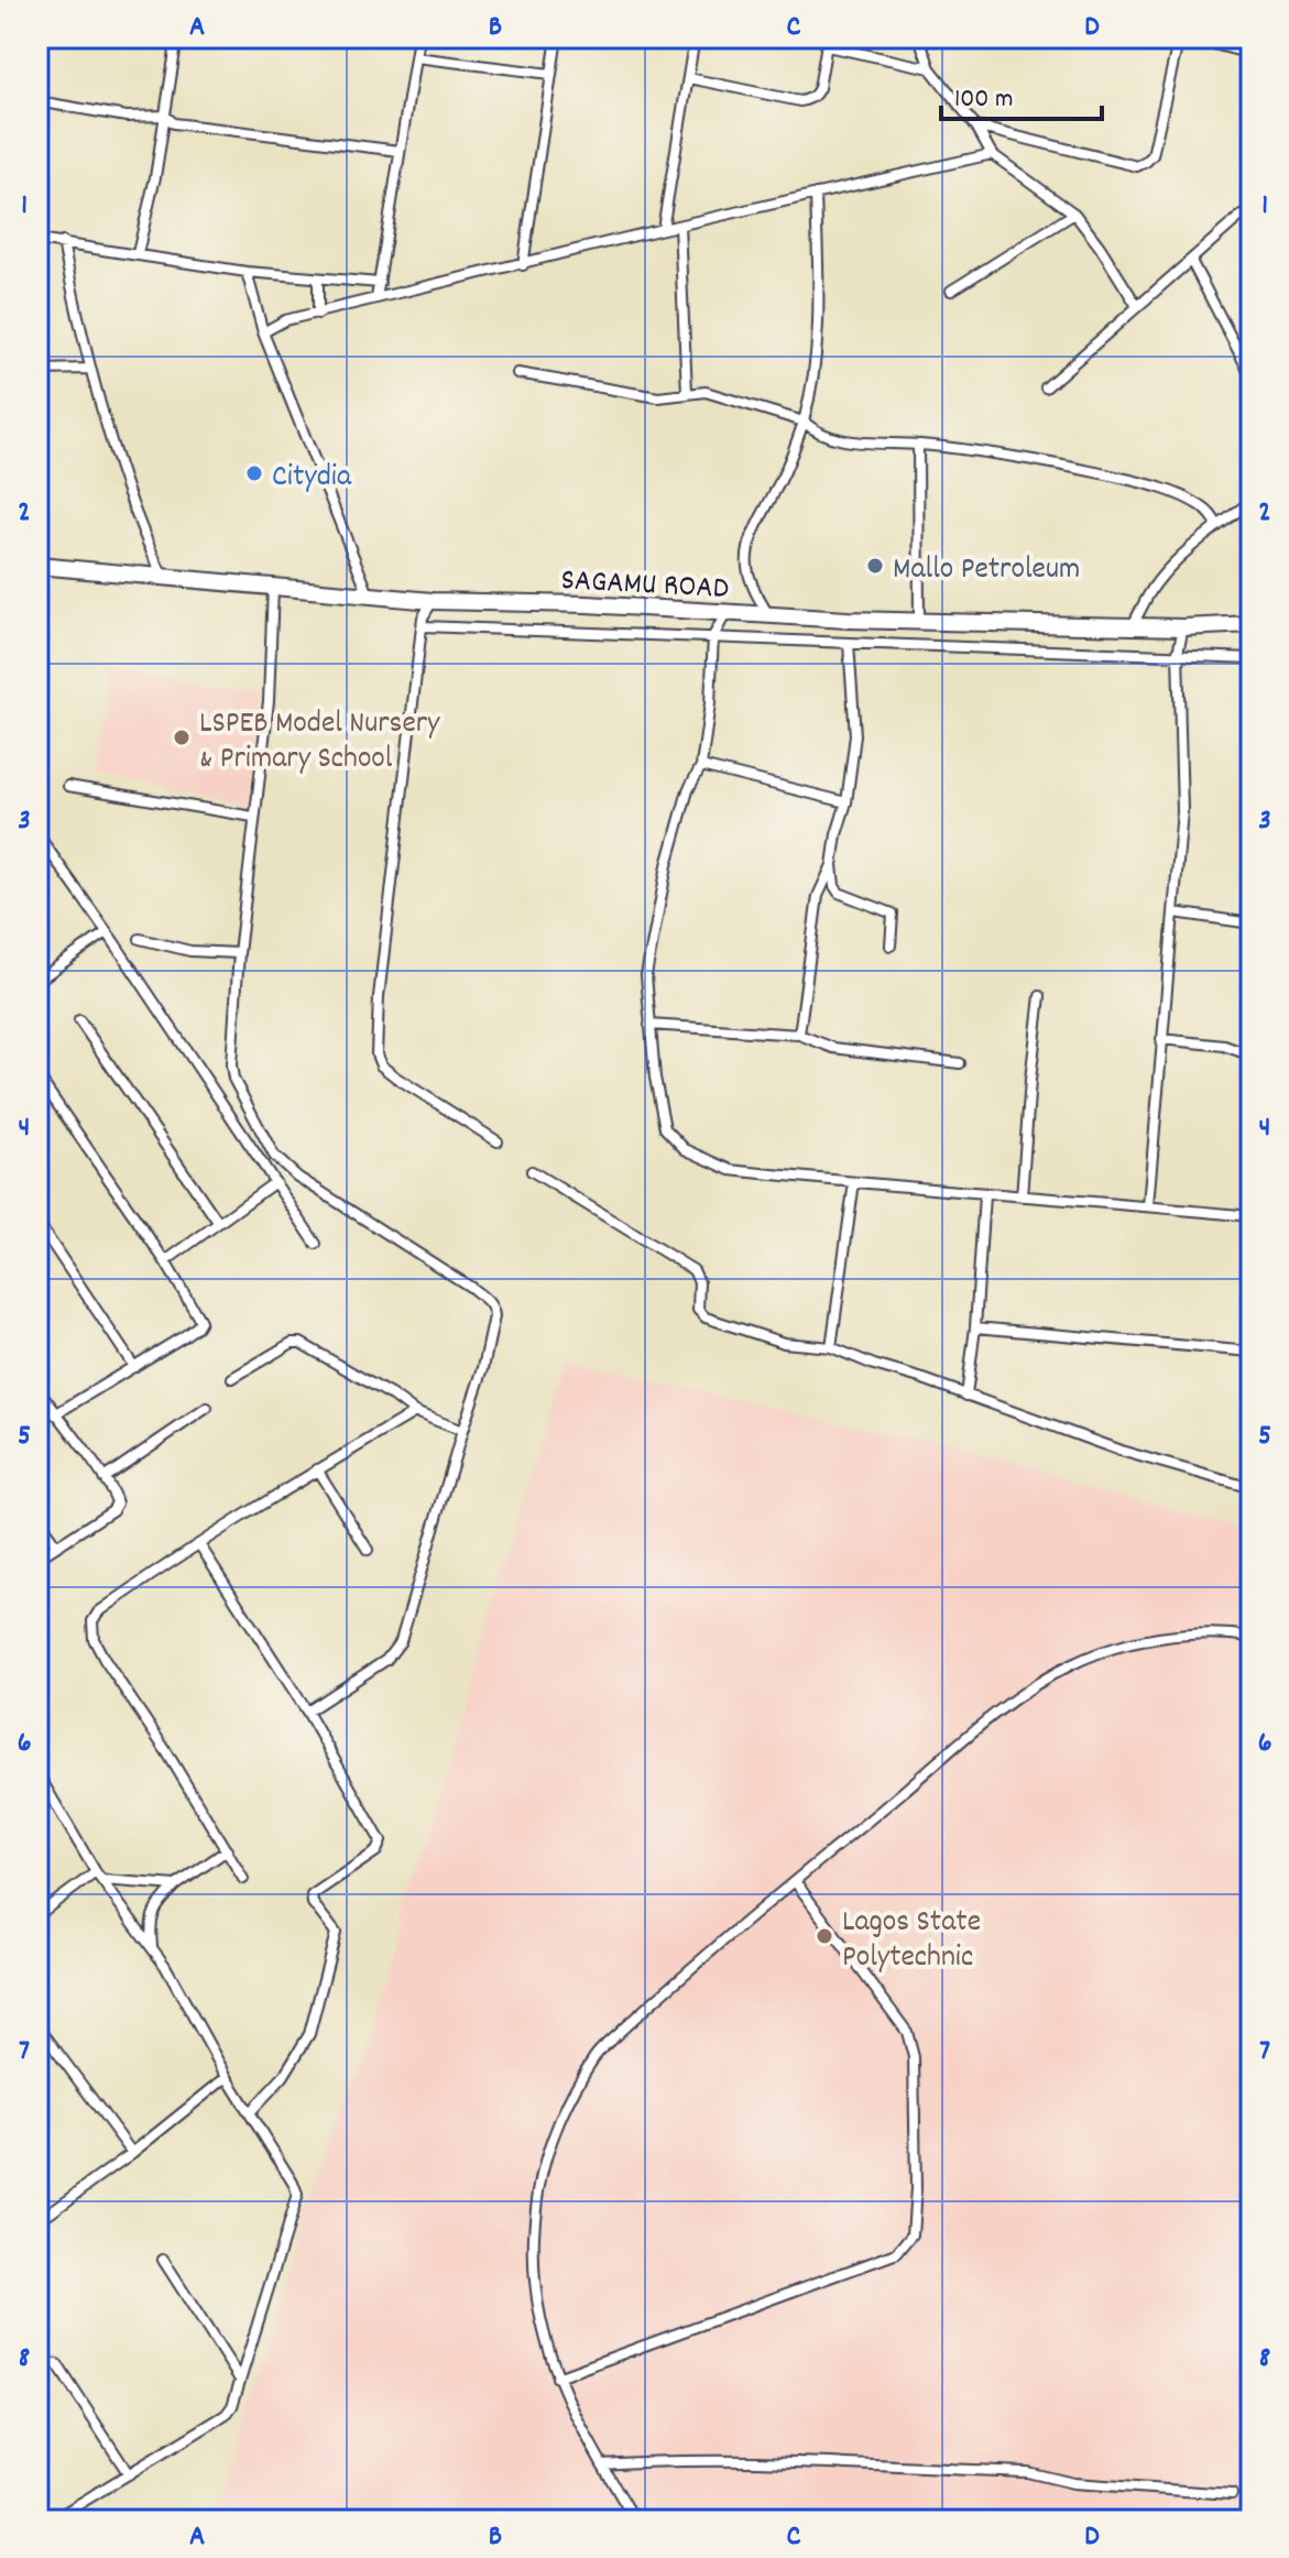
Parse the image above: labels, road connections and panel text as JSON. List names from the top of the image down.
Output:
{
  "streets": {
    "highway": ["SAGAMU ROAD"]
  },
  "places": [
    "Citydia",
    "Mallo Petroleum",
    "LSPEB Model Nursery & Primary School",
    "Lagos State Polytechnic"
  ],
  "scale_bar": "100 m",
  "grid": {
    "columns": [
      "A",
      "B",
      "C",
      "D"
    ],
    "rows": [
      "1",
      "2",
      "3",
      "4",
      "5",
      "6",
      "7",
      "8"
    ]
  }
}
